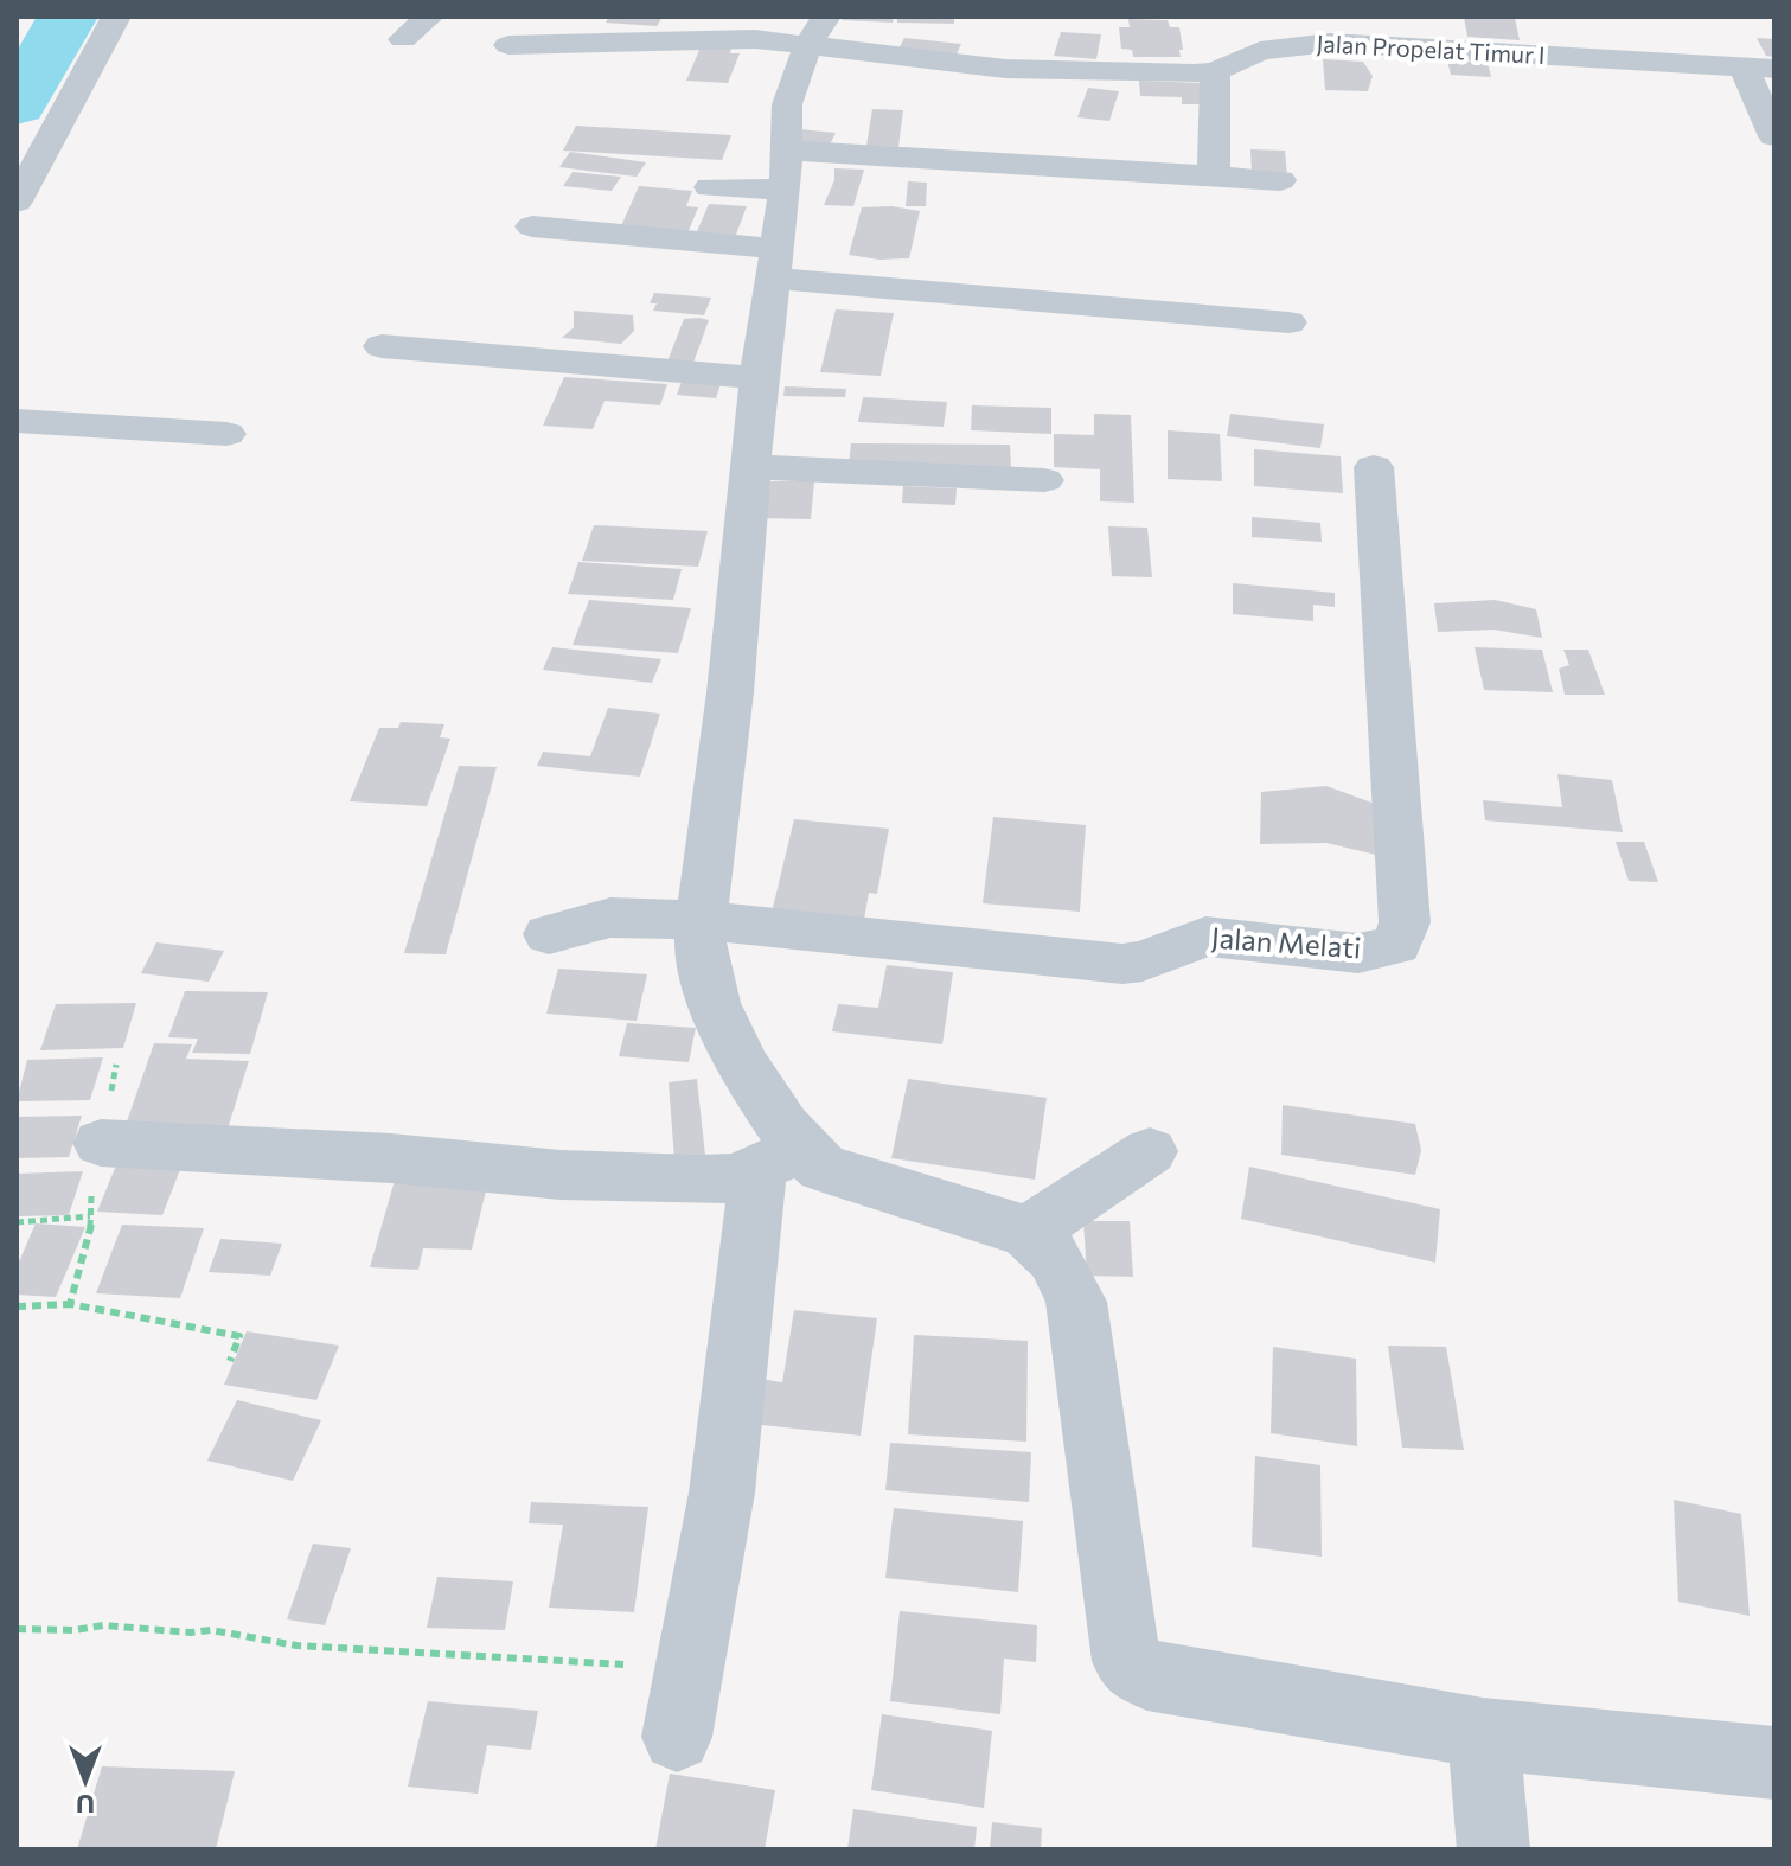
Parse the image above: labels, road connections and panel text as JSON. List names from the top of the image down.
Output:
{
  "streets": {
    "street": ["Jalan Propelat Timur I", "Jalan Melati"]
  },
  "north": "bottom"
}
